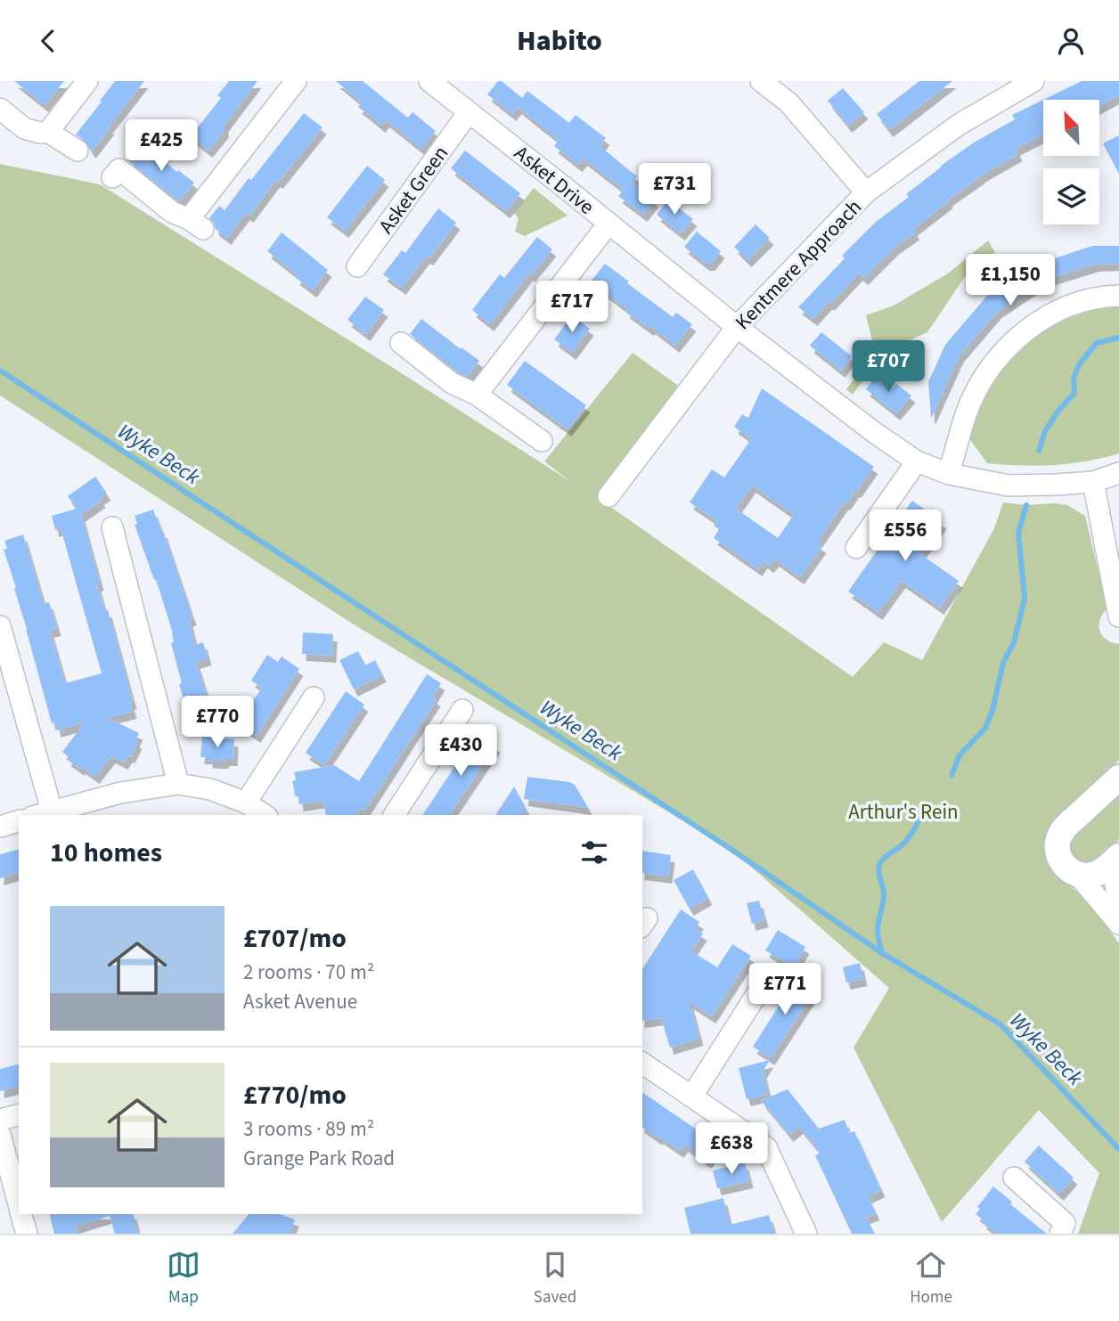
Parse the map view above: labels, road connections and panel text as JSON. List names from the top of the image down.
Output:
{
  "streets": {
    "street": ["Asket Drive", "Asket Green", "Kentmere Approach"]
  },
  "crossings": [
    ["Asket Drive", "Asket Green"],
    ["Asket Drive", "Kentmere Approach"]
  ],
  "water": ["Wyke Beck"],
  "parks": ["Arthur's Rein"],
  "north": "top left",
  "page": {
    "header": "Habito",
    "price": [
      "£425",
      "£731",
      "£1,150",
      "£717",
      "£707",
      "£556",
      "£770",
      "£430",
      "£771",
      "£638"
    ],
    "heading": "10 homes",
    "list": [
      {
        "name": "£707/mo",
        "note": "2 rooms · 70 m² · Asket Avenue"
      },
      {
        "name": "£770/mo",
        "note": "3 rooms · 89 m² · Grange Park Road"
      }
    ],
    "tabs": ["Map", "Saved", "Home"]
  }
}
